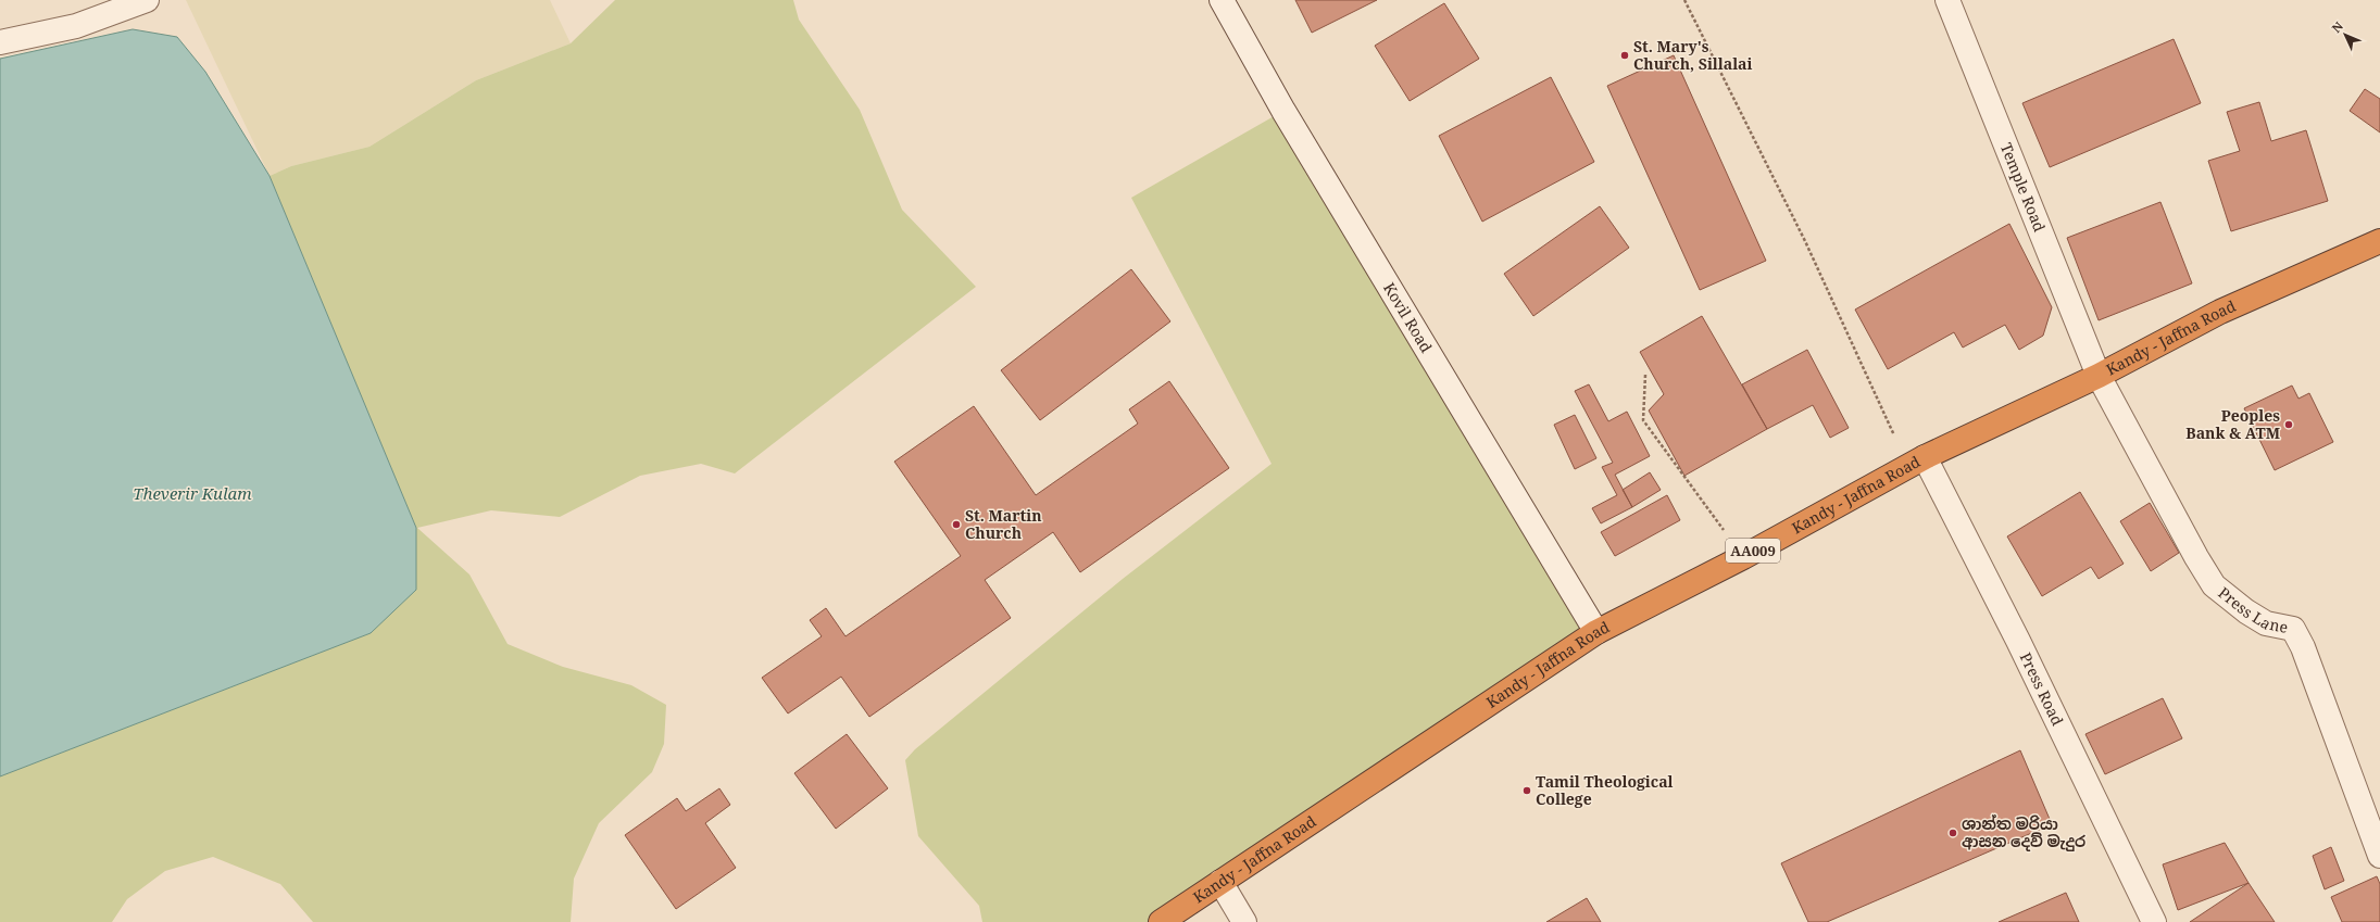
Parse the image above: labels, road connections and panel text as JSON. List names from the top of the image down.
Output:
{
  "streets": {
    "highway": ["Kandy - Jaffna Road", "AA009"],
    "street": [
      "Temple Road",
      "Kovil Road",
      "Press Lane",
      "Press Road"
    ]
  },
  "crossings": [
    ["Temple Road", "Kandy - Jaffna Road"],
    ["Temple Road", "Press Lane"],
    ["Kovil Road", "Kandy - Jaffna Road"],
    ["Kandy - Jaffna Road", "Press Lane"],
    ["Kandy - Jaffna Road", "Press Road"]
  ],
  "water": ["Theverir Kulam"],
  "places": [
    "St. Mary's Church, Sillalai",
    "Peoples Bank & ATM",
    "St. Martin Church",
    "Tamil Theological College",
    "ශාන්ත මරියා ආසන දෙව් මැදුර"
  ],
  "north": "top left"
}
